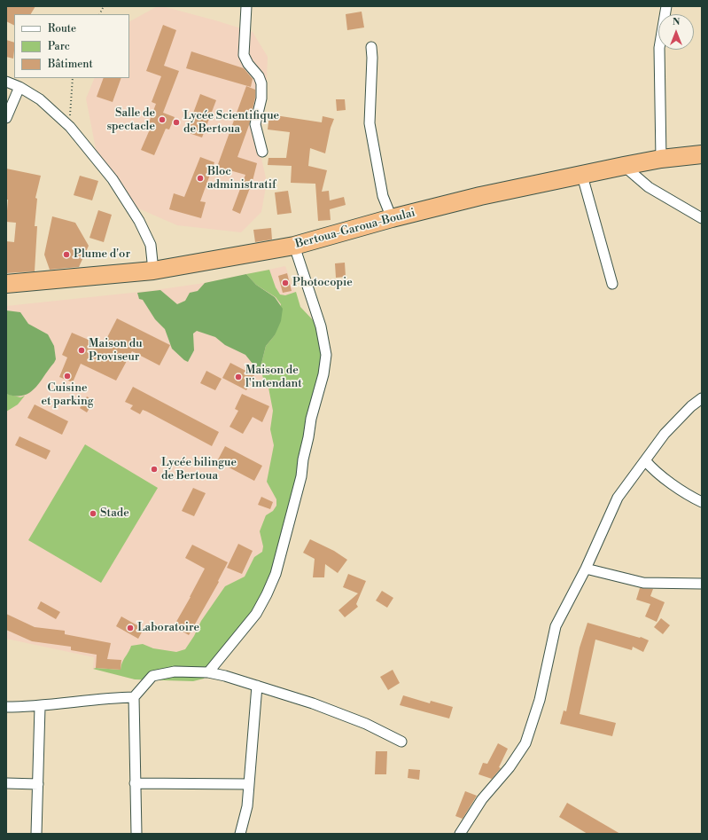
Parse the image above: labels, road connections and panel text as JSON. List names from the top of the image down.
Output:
{
  "streets": {
    "highway": ["Bertoua-Garoua-Boulai"]
  },
  "places": [
    "Salle de spectacle",
    "Lycée Scientifique de Bertoua",
    "Bloc administratif",
    "Plume d'or",
    "Photocopie",
    "Maison du Proviseur",
    "Cuisine et parking",
    "Maison de l'intendant",
    "Lycée bilingue de Bertoua",
    "Stade",
    "Laboratoire"
  ],
  "legend": ["Route", "Parc", "Bâtiment"],
  "north": "top"
}
